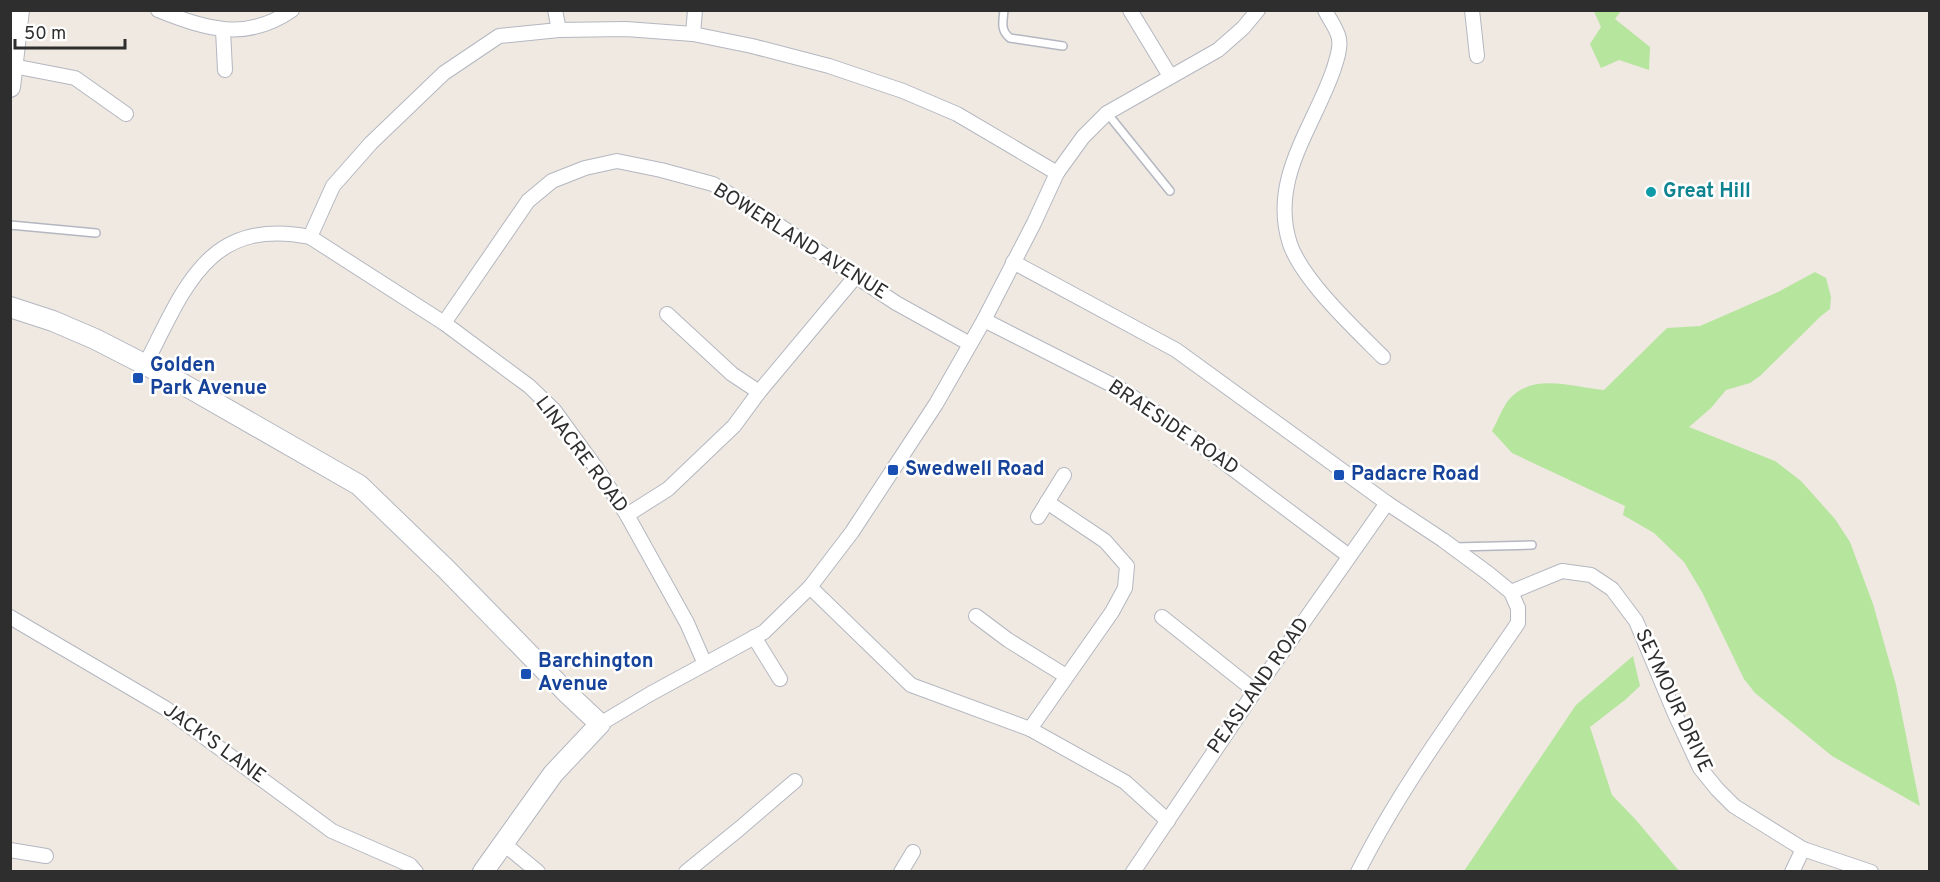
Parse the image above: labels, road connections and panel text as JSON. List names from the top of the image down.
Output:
{
  "streets": {
    "street": [
      "BOWERLAND AVENUE",
      "BRAESIDE ROAD",
      "LINACRE ROAD",
      "PEASLAND ROAD",
      "SEYMOUR DRIVE",
      "JACK'S LANE"
    ]
  },
  "crossings": [
    ["BOWERLAND AVENUE", "LINACRE ROAD"],
    ["BRAESIDE ROAD", "PEASLAND ROAD"]
  ],
  "places": {
    "other": ["Great Hill"],
    "transit": [
      "Golden Park Avenue",
      "Swedwell Road",
      "Padacre Road",
      "Barchington Avenue"
    ]
  },
  "scale_bar": "50 m"
}
